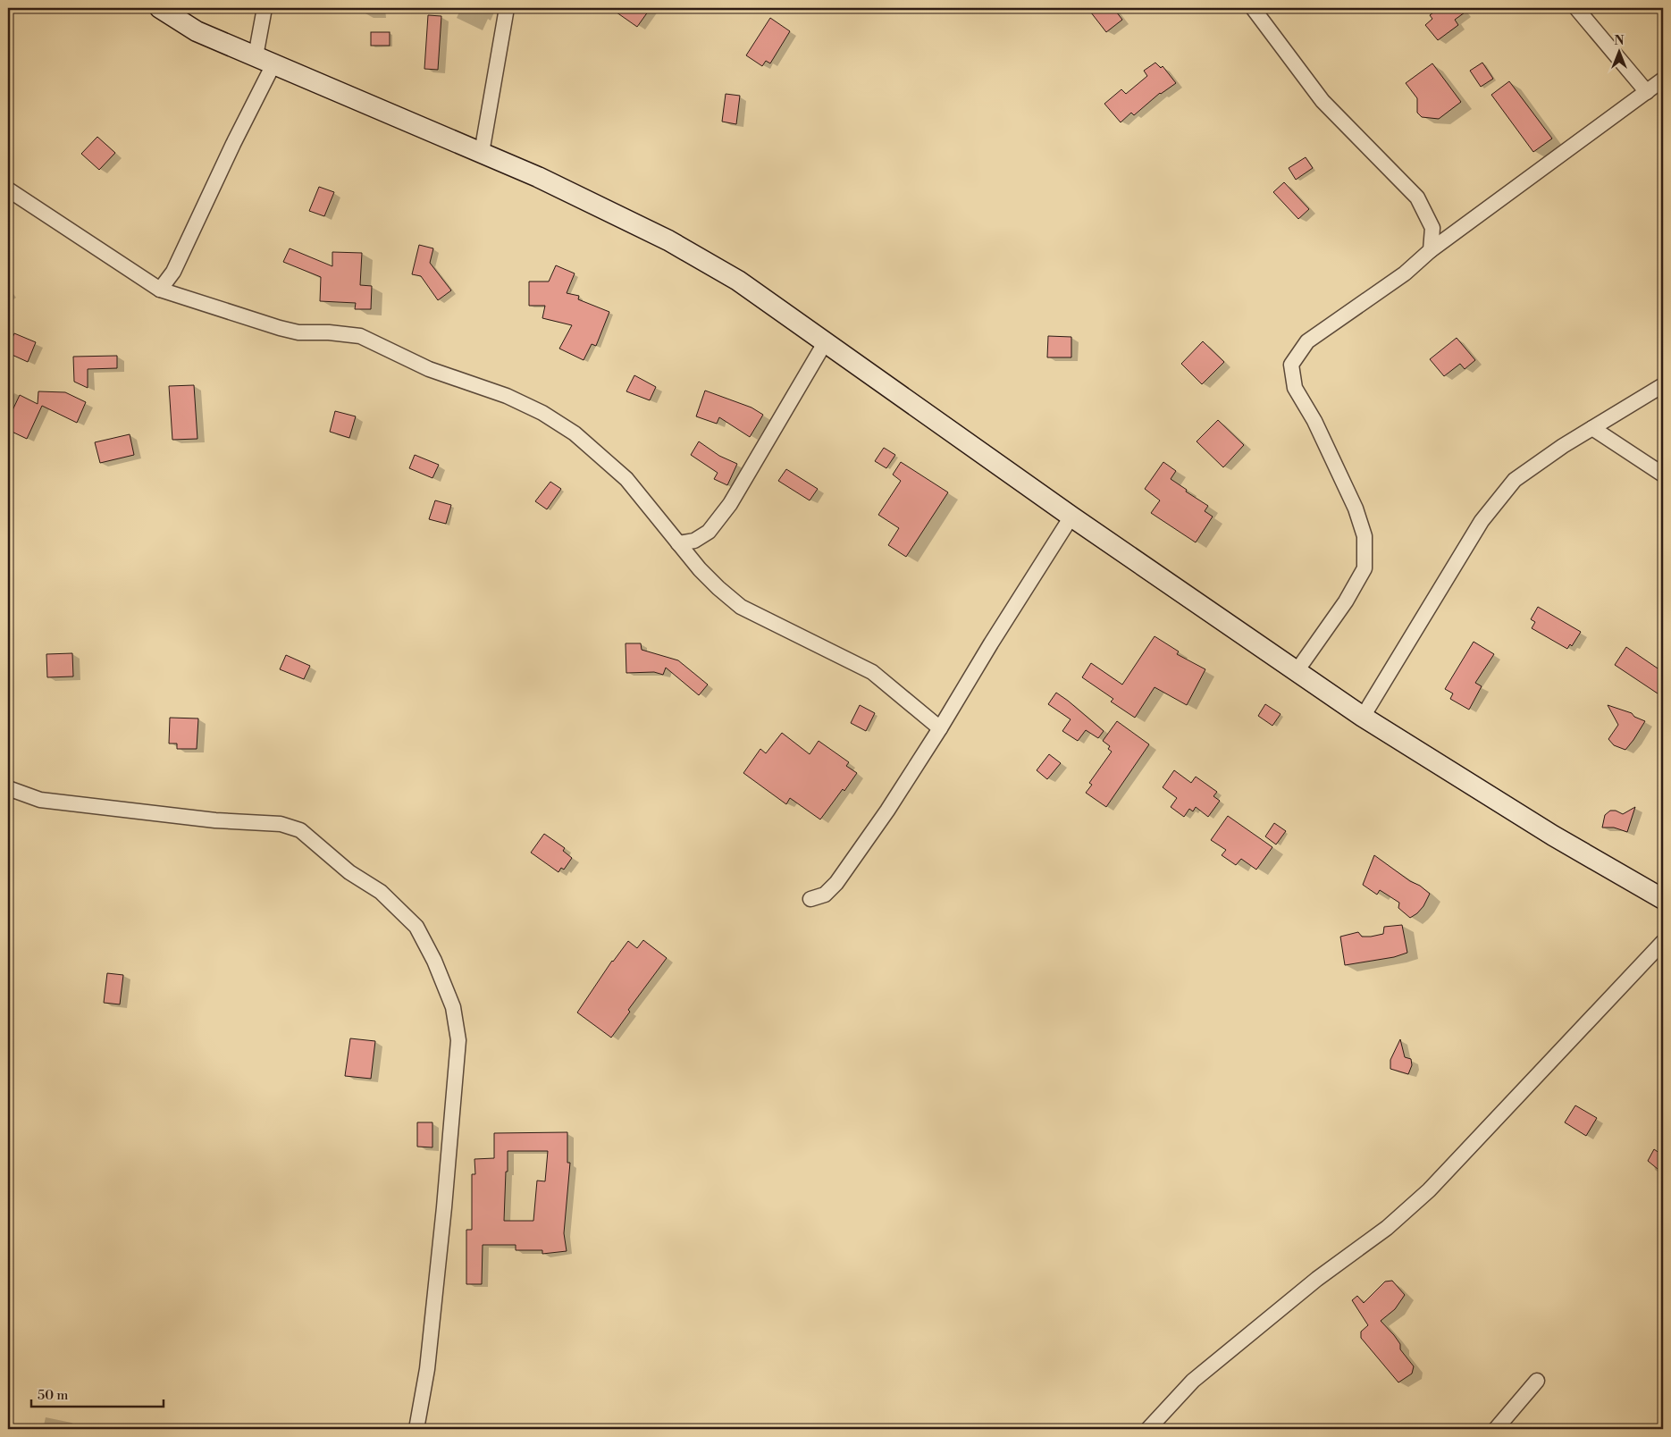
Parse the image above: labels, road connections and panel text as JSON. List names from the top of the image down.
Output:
{
  "scale_bar": "50 m",
  "north": "top"
}
